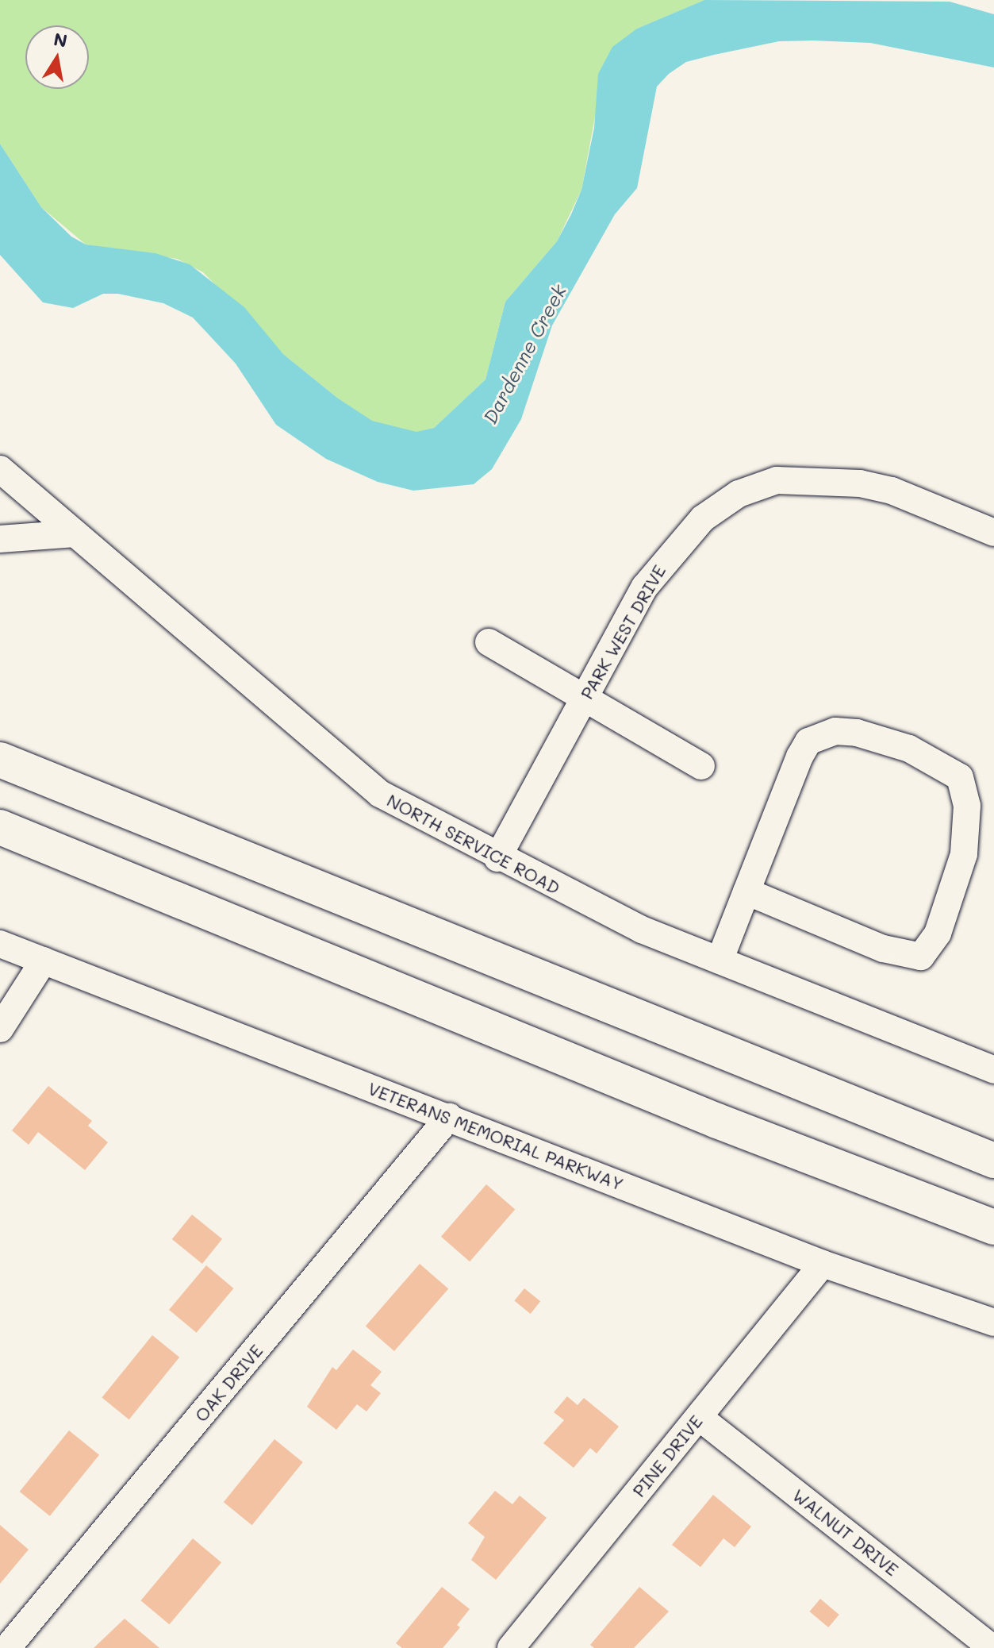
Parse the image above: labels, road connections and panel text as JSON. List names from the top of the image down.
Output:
{
  "streets": {
    "street": [
      "PARK WEST DRIVE",
      "NORTH SERVICE ROAD",
      "VETERANS MEMORIAL PARKWAY",
      "OAK DRIVE",
      "PINE DRIVE",
      "WALNUT DRIVE"
    ]
  },
  "crossings": [
    ["PARK WEST DRIVE", "NORTH SERVICE ROAD"],
    ["VETERANS MEMORIAL PARKWAY", "OAK DRIVE"],
    ["VETERANS MEMORIAL PARKWAY", "PINE DRIVE"],
    ["PINE DRIVE", "WALNUT DRIVE"]
  ],
  "water": ["Dardenne Creek"],
  "north": "top"
}
